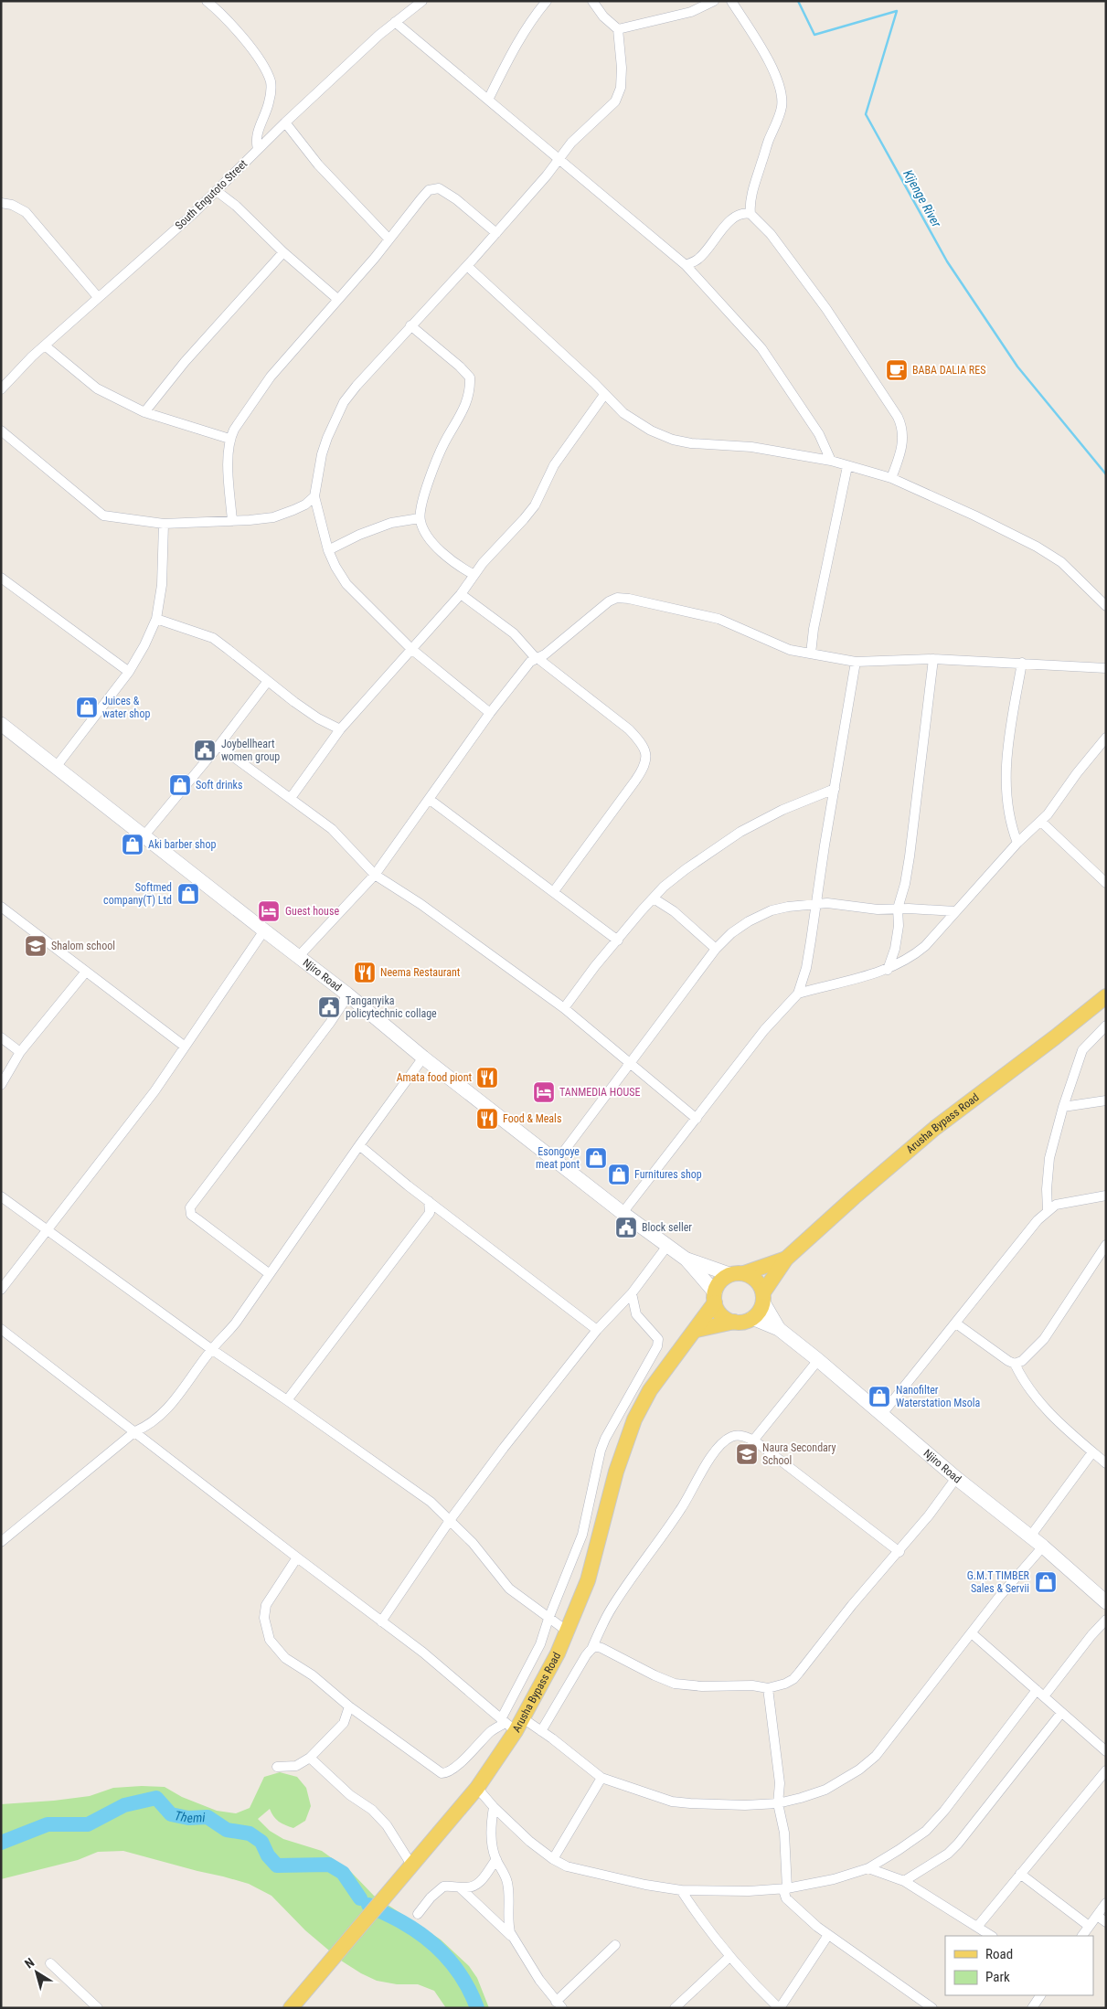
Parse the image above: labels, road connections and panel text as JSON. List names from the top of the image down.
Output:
{
  "streets": {
    "main road": ["Arusha Bypass Road"],
    "street": ["South Engutoto Street", "Njiro Road"]
  },
  "crossings": [
    ["Njiro Road", "Arusha Bypass Road"]
  ],
  "water": ["Kijenge River", "Themi"],
  "places": {
    "cafe": ["BABA DALIA RES"],
    "shop": [
      "Juices & water shop",
      "Soft drinks",
      "Aki barber shop",
      "Softmed company(T) Ltd",
      "Esongoye meat pont",
      "Furnitures shop",
      "Nanofilter Waterstation Msola",
      "G.M.T TIMBER Sales & Servii"
    ],
    "public building": ["Joybellheart women group", "Tanganyika policytechnic collage", "Block seller"],
    "hotel": ["Guest house", "TANMEDIA HOUSE"],
    "school or university": ["Shalom school", "Naura Secondary School"],
    "restaurant": ["Neema Restaurant", "Amata food piont", "Food & Meals"]
  },
  "legend": ["Road", "Park"],
  "north": "top left"
}
